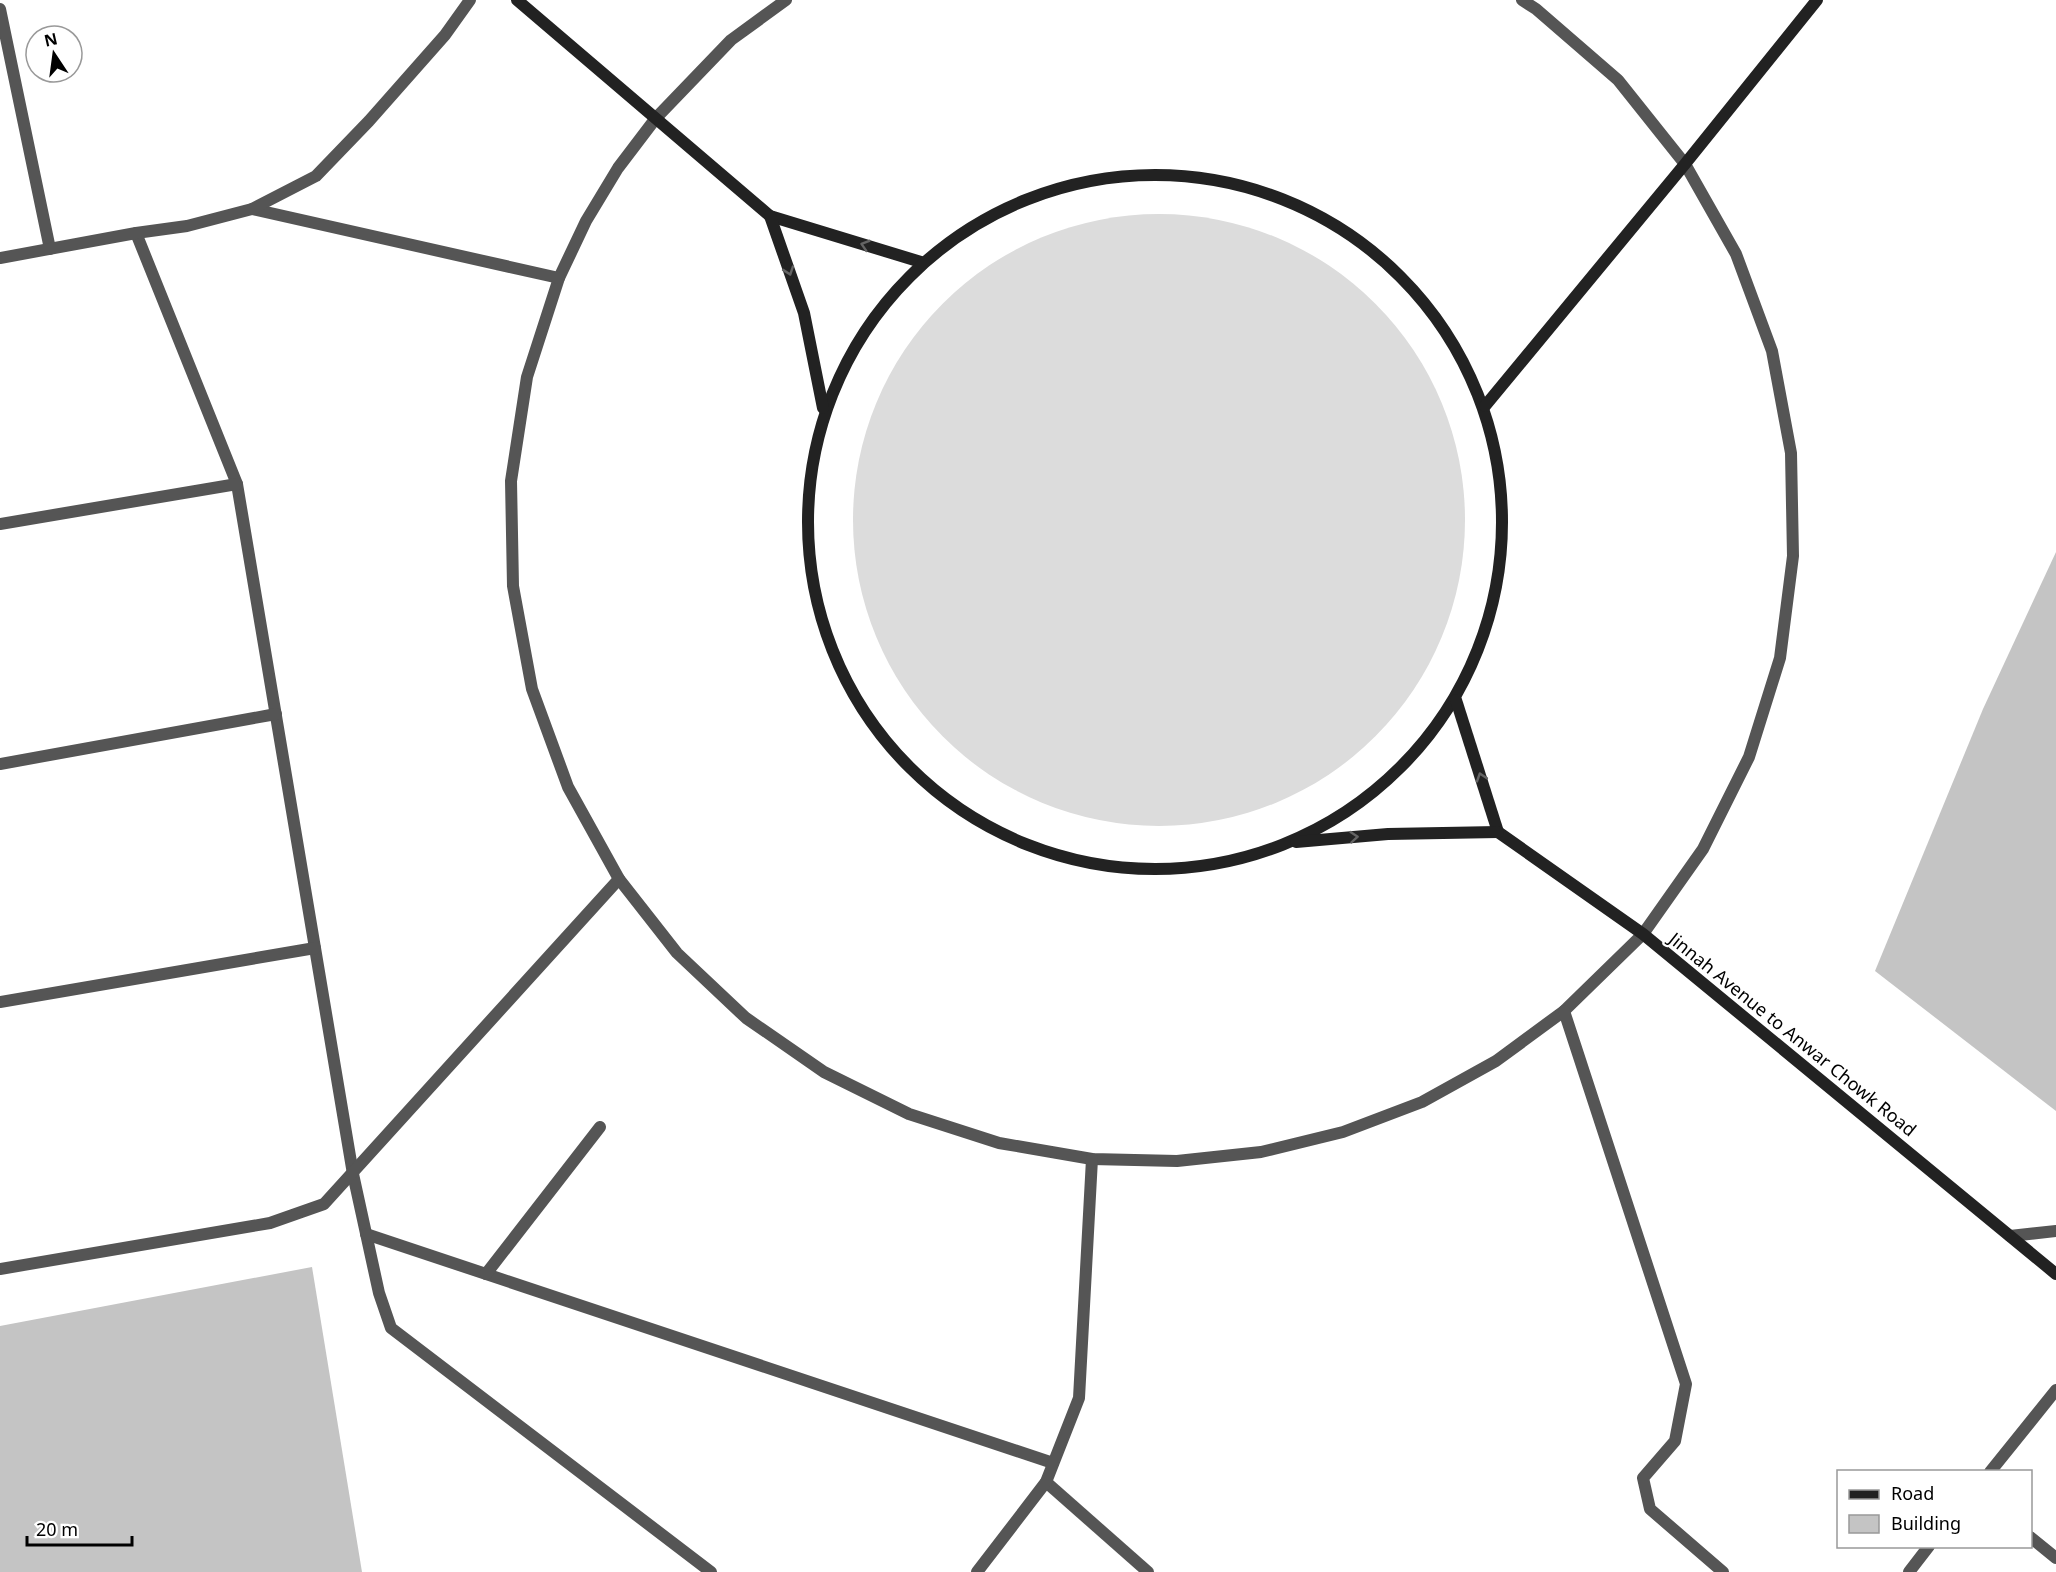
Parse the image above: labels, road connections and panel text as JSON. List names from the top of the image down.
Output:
{
  "streets": {
    "street": ["Jinnah Avenue to Anwar Chowk Road"]
  },
  "legend": ["Road", "Building"],
  "scale_bar": "20 m",
  "north": "top"
}
